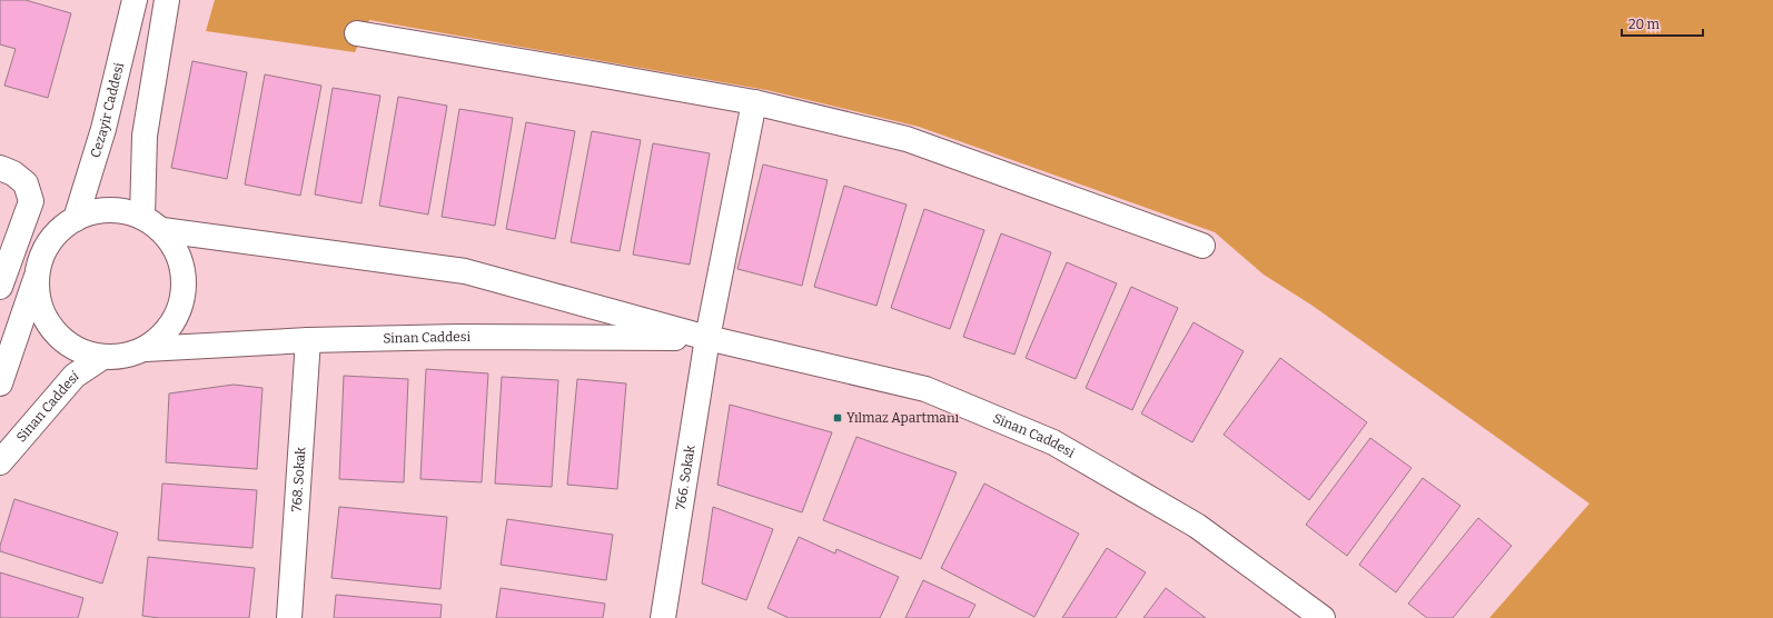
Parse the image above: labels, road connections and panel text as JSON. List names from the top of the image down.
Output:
{
  "streets": {
    "main road": [
      "Cezayir Caddesi",
      "Sinan Caddesi",
      "766. Sokak",
      "768. Sokak"
    ]
  },
  "crossings": [
    ["Cezayir Caddesi", "Sinan Caddesi"],
    ["Sinan Caddesi", "766. Sokak"],
    ["Sinan Caddesi", "768. Sokak"]
  ],
  "places": {
    "transit": ["Yılmaz Apartmanı"]
  },
  "scale_bar": "20 m"
}
